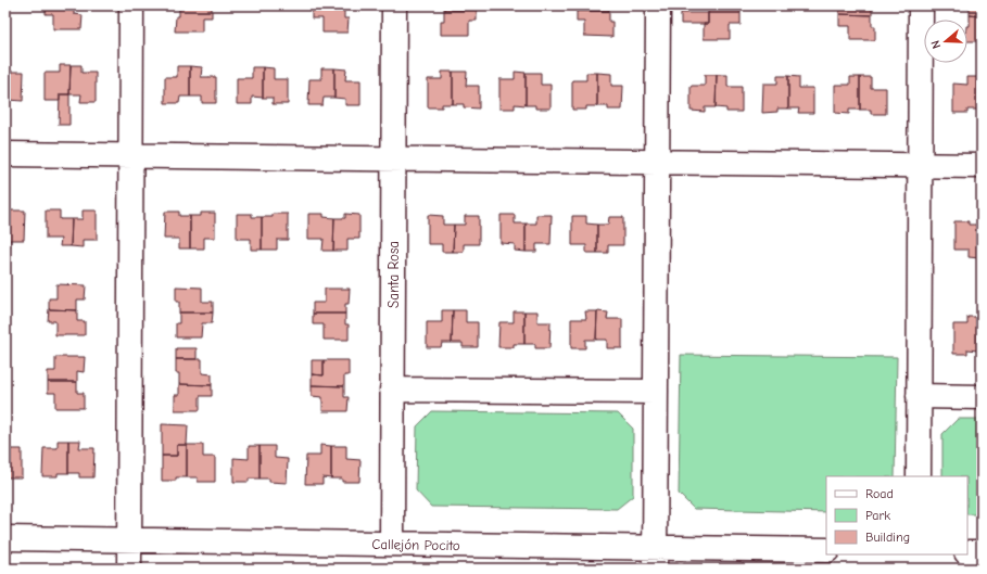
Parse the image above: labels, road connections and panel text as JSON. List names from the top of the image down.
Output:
{
  "streets": {
    "street": ["Santa Rosa", "Callejón Pocito"]
  },
  "crossings": [
    ["Santa Rosa", "Callejón Pocito"]
  ],
  "legend": ["Road", "Park", "Building"],
  "north": "left"
}
